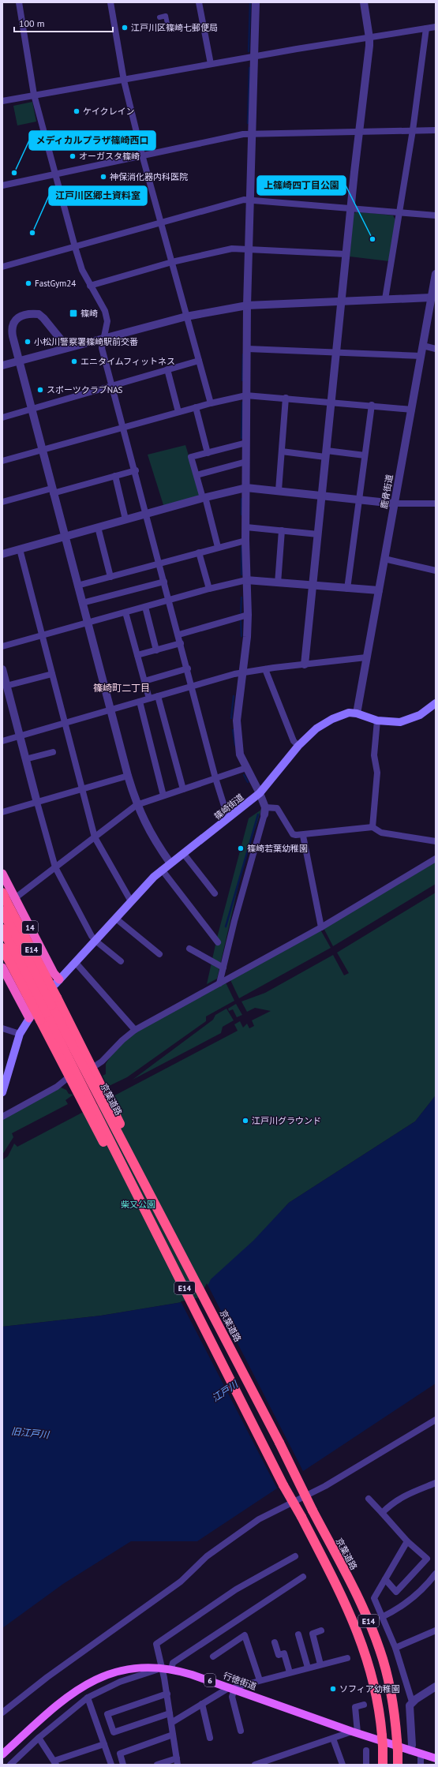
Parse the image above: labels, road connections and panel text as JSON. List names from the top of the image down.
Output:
{
  "streets": {
    "highway": ["14", "E14", "京葉道路"],
    "main road": ["篠崎街道", "6", "行徳街道"],
    "street": ["鹿骨街道"]
  },
  "crossings": [
    ["鹿骨街道", "篠崎街道"],
    ["篠崎街道", "14"],
    ["14", "E14"],
    ["E14", "京葉道路"]
  ],
  "districts": ["篠崎町二丁目"],
  "water": ["江戸川", "旧江戸川"],
  "parks": ["柴又公園"],
  "places": {
    "other": [
      "江戸川区篠崎七郵便局",
      "ケイクレイン",
      "オーガスタ篠崎",
      "メディカルプラザ篠崎西口",
      "神保消化器内科医院",
      "江戸川区郷土資料室",
      "上篠崎四丁目公園",
      "FastGym24",
      "小松川警察署篠崎駅前交番",
      "エニタイムフィットネス",
      "スポーツクラブNAS",
      "篠崎若葉幼稚園",
      "江戸川グラウンド",
      "ソフィア幼稚園"
    ],
    "transit": ["篠崎"]
  },
  "scale_bar": "100 m"
}
